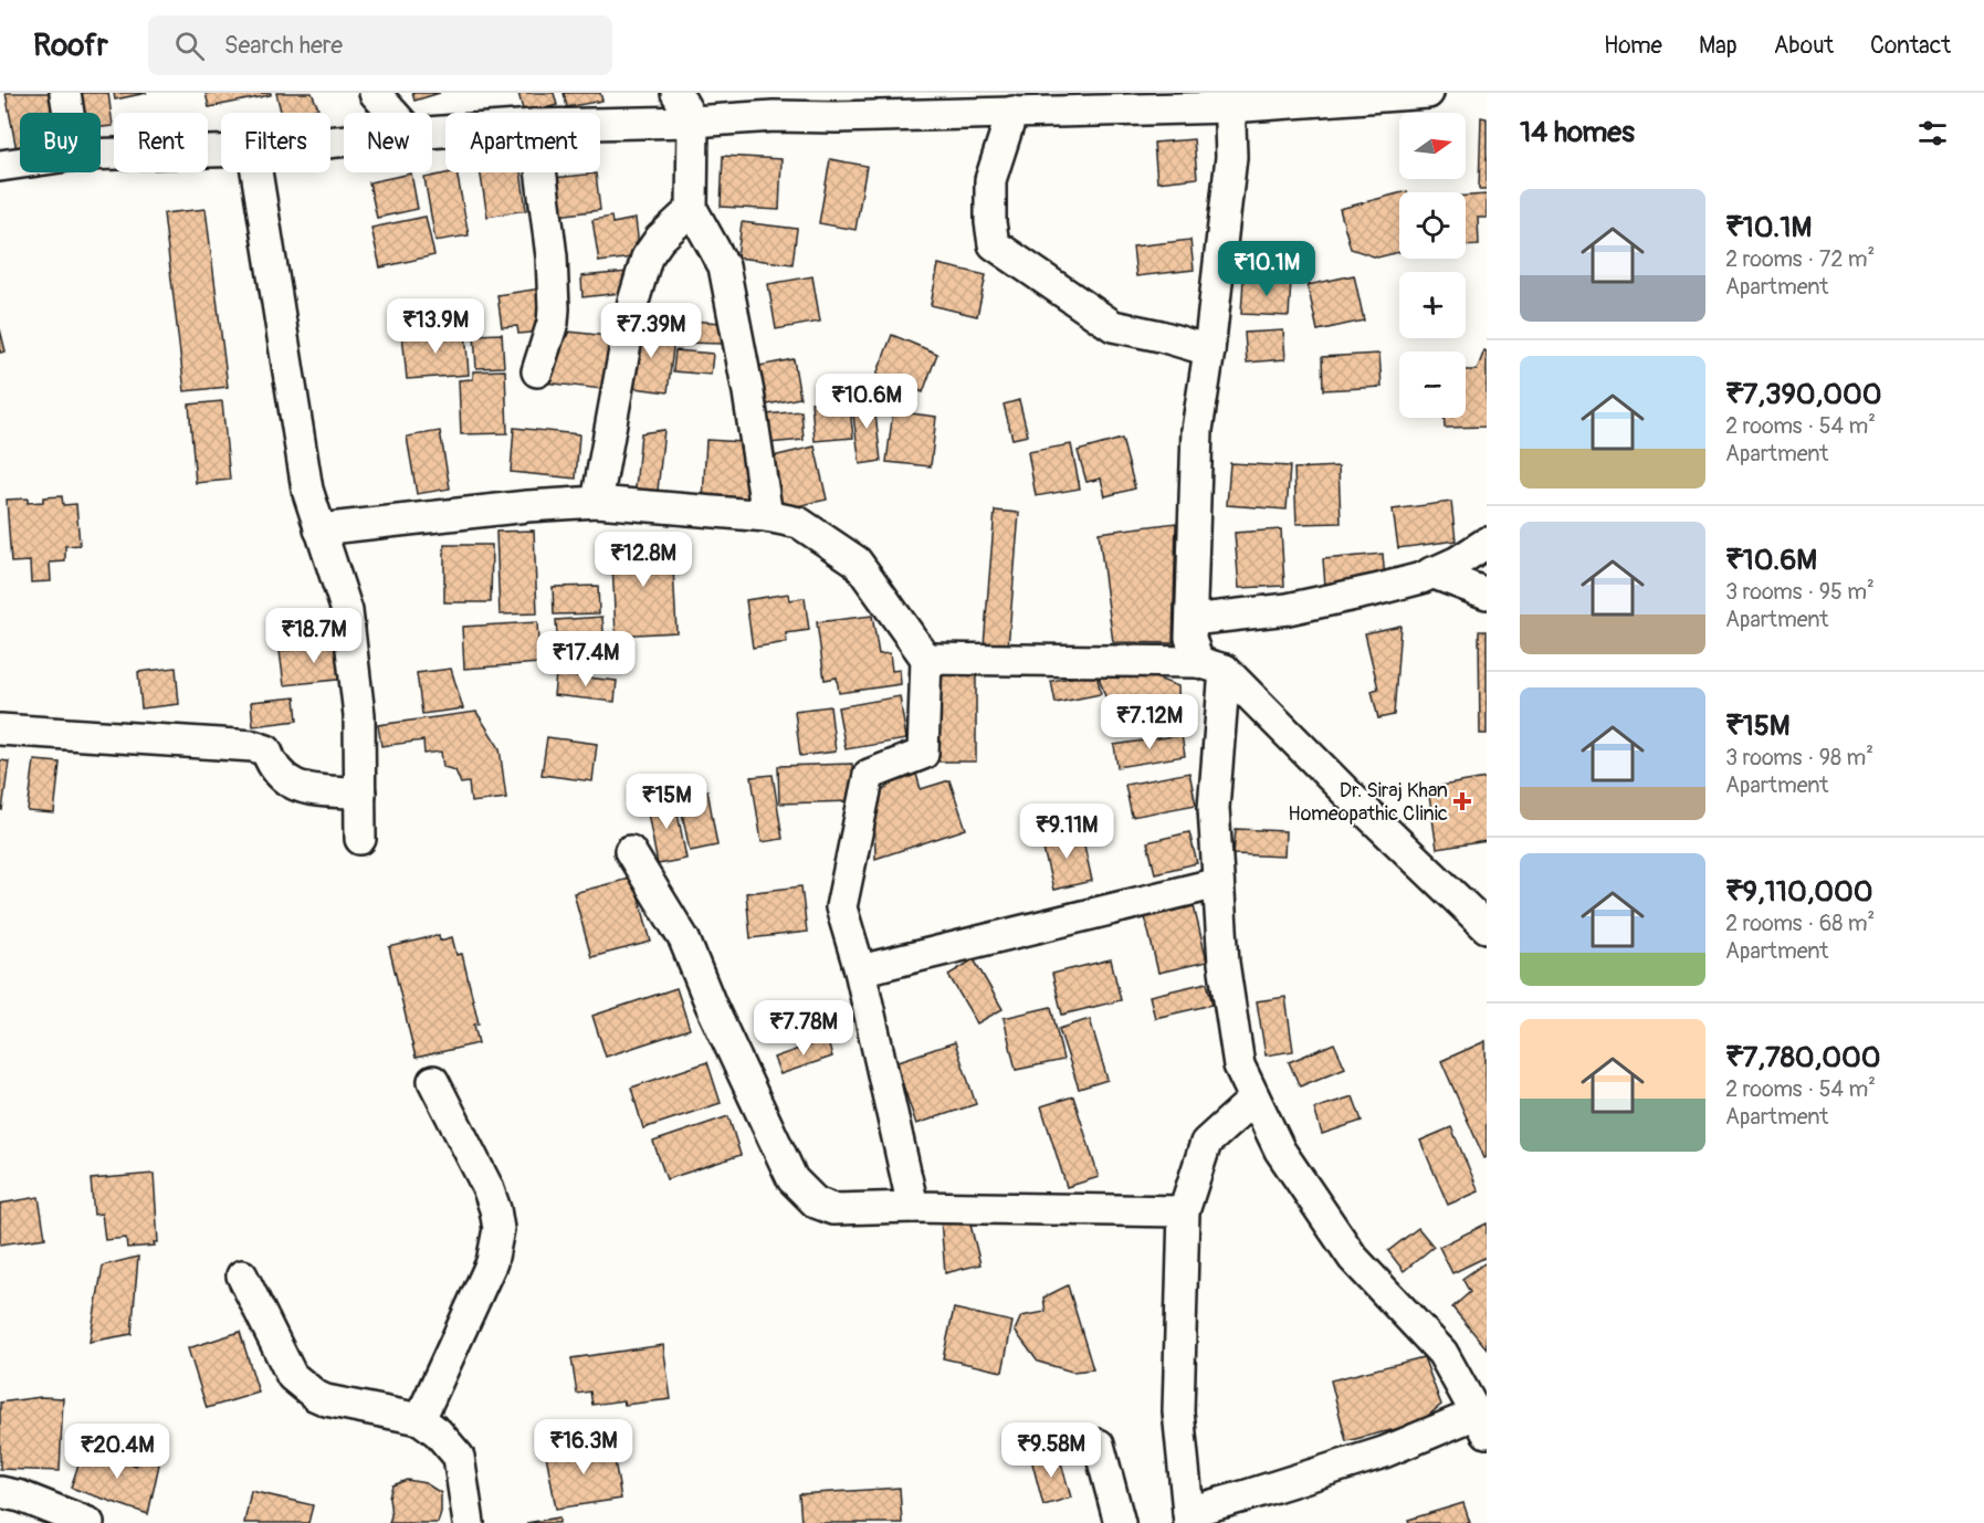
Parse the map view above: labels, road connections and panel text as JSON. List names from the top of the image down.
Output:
{
  "places": {
    "health": ["Dr. Siraj Khan Homeopathic Clinic"]
  },
  "north": "right",
  "page": {
    "header": "Roofr",
    "search": "Search here",
    "nav": [
      "Home",
      "Map",
      "About",
      "Contact"
    ],
    "heading": "14 homes",
    "map_buttons": ["+", "−"],
    "chip": [
      "Buy",
      "Rent",
      "Filters",
      "New",
      "Apartment"
    ],
    "list": [
      {
        "name": "₹10.1M",
        "note": "2 rooms · 72 m² · Apartment"
      },
      {
        "name": "₹7,390,000",
        "note": "2 rooms · 54 m² · Apartment"
      },
      {
        "name": "₹10.6M",
        "note": "3 rooms · 95 m² · Apartment"
      },
      {
        "name": "₹15M",
        "note": "3 rooms · 98 m² · Apartment"
      },
      {
        "name": "₹9,110,000",
        "note": "2 rooms · 68 m² · Apartment"
      },
      {
        "name": "₹7,780,000",
        "note": "2 rooms · 54 m² · Apartment"
      }
    ],
    "price": [
      "₹10.1M",
      "₹13.9M",
      "₹7.39M",
      "₹10.6M",
      "₹12.8M",
      "₹18.7M",
      "₹17.4M",
      "₹7.12M",
      "₹15M",
      "₹9.11M",
      "₹7.78M",
      "₹16.3M",
      "₹9.58M",
      "₹20.4M"
    ]
  }
}
